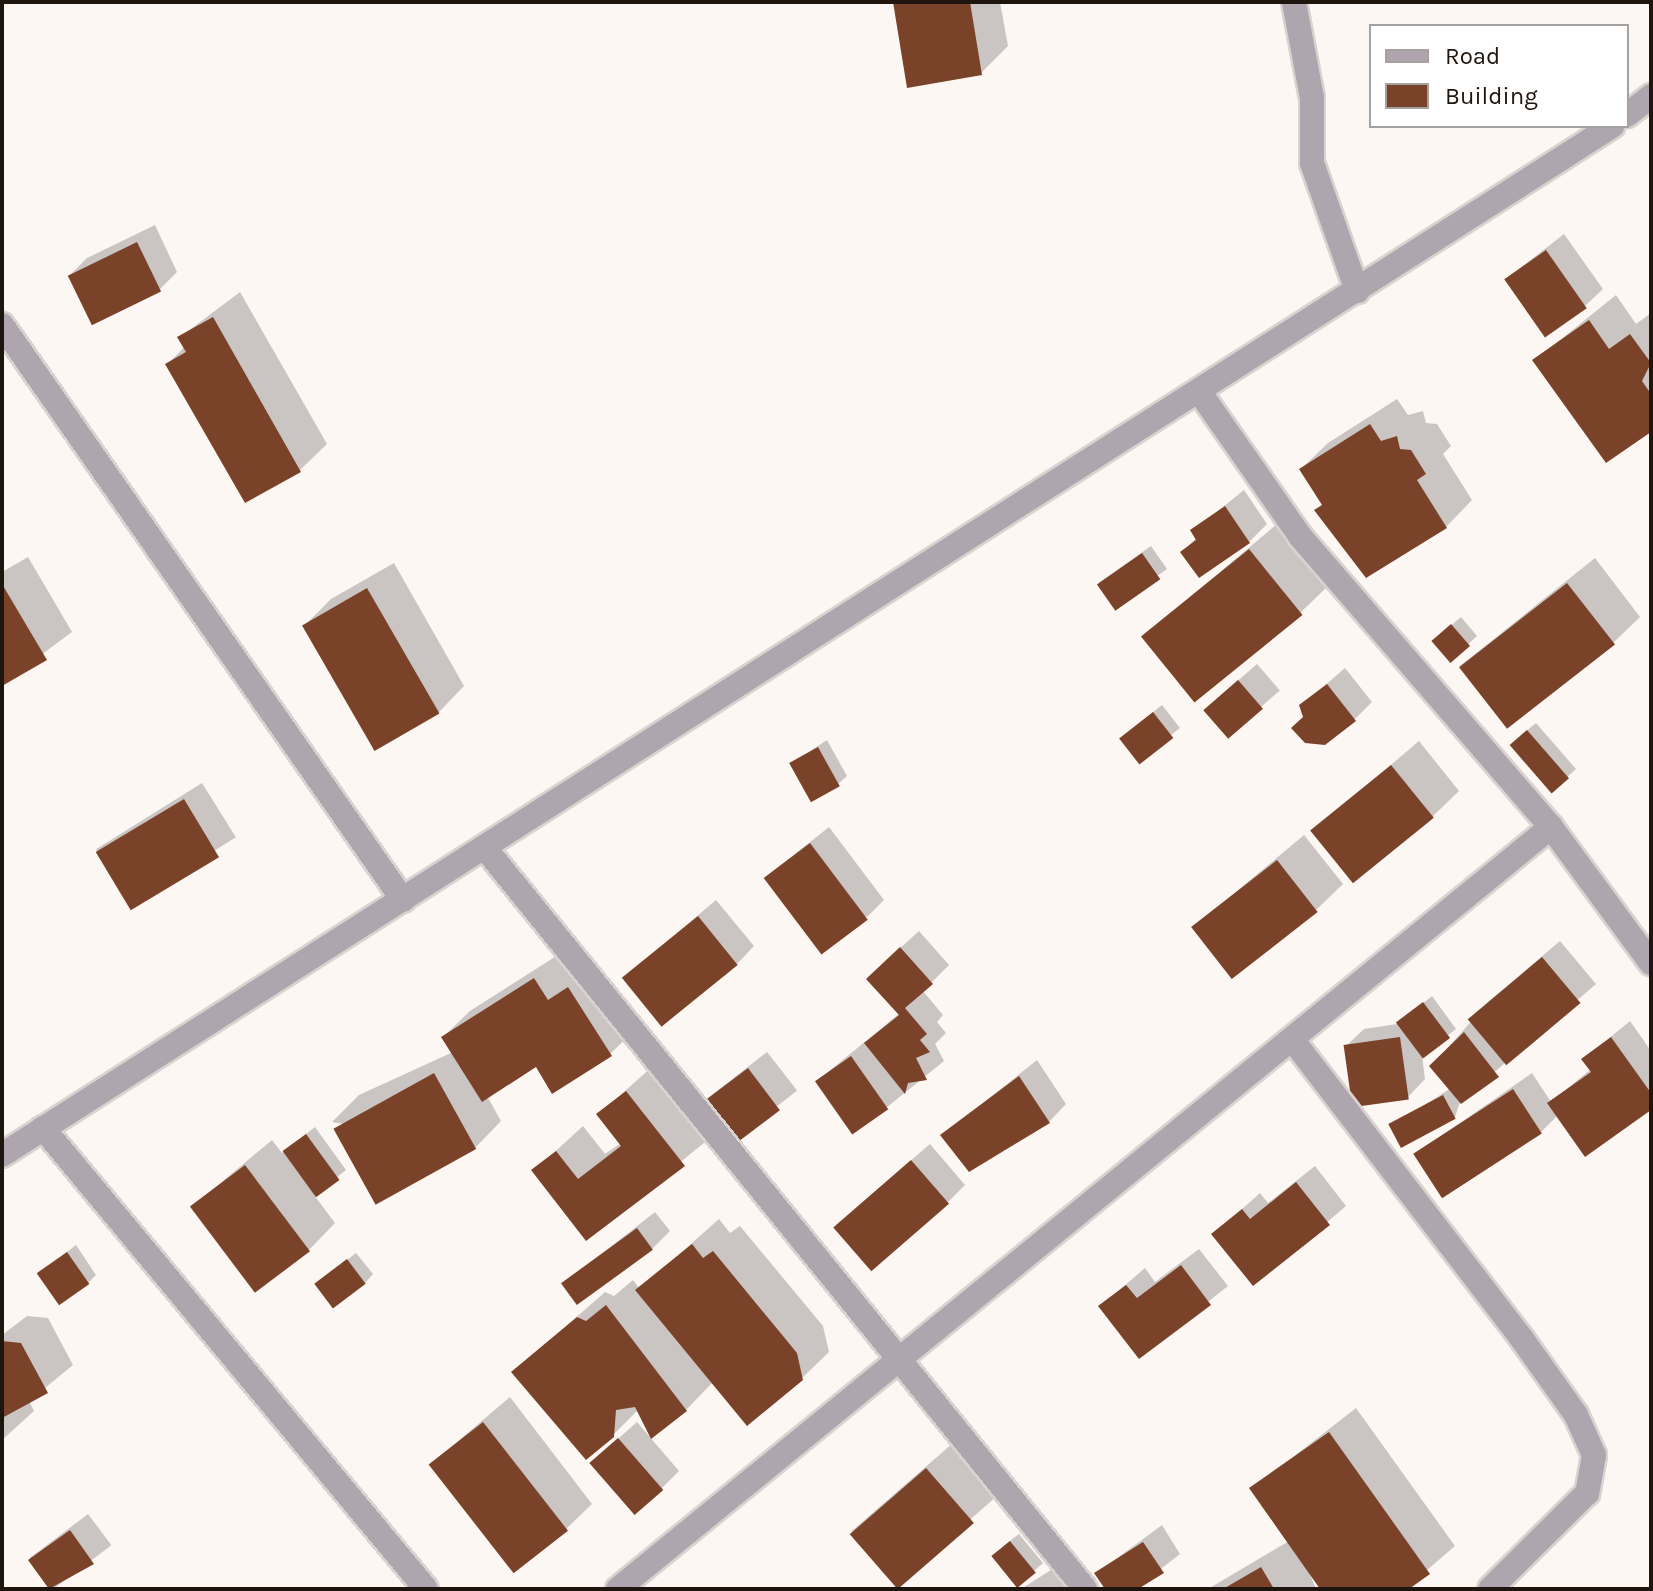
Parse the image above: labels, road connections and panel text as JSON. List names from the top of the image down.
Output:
{
  "legend": ["Road", "Building"]
}
